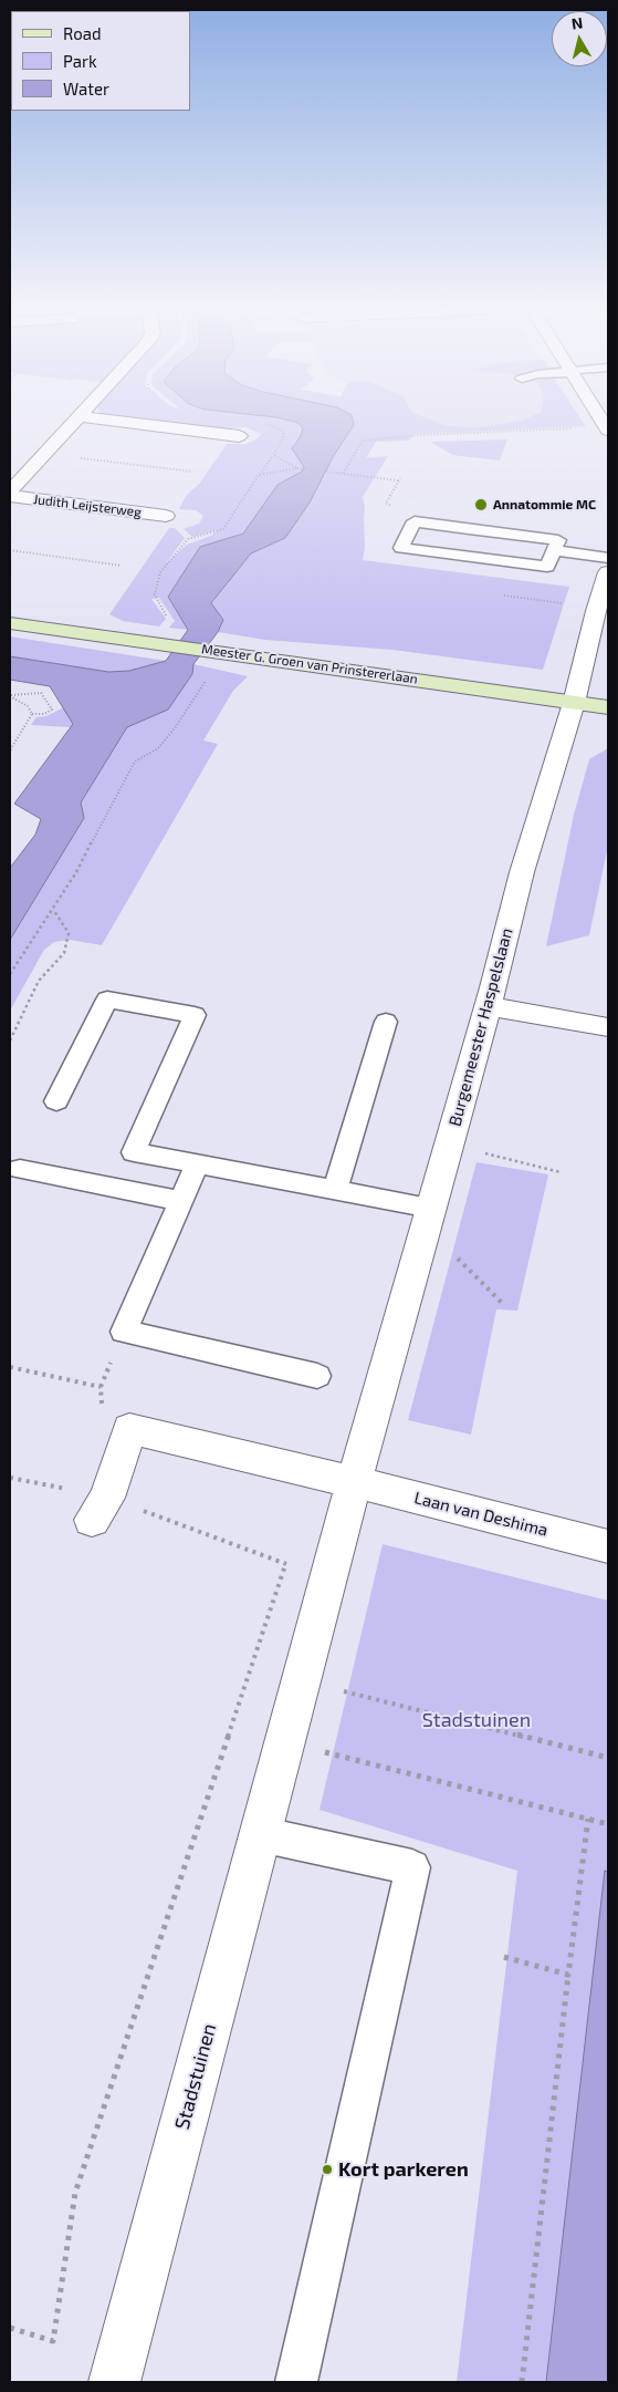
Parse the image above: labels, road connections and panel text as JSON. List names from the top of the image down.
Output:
{
  "streets": {
    "street": [
      "Judith Leijsterweg",
      "Meester G. Groen van Prinstererlaan",
      "Burgemeester Haspelslaan",
      "Laan van Deshima",
      "Stadstuinen"
    ]
  },
  "crossings": [
    ["Meester G. Groen van Prinstererlaan", "Burgemeester Haspelslaan"],
    ["Burgemeester Haspelslaan", "Laan van Deshima"],
    ["Burgemeester Haspelslaan", "Stadstuinen"],
    ["Laan van Deshima", "Stadstuinen"]
  ],
  "parks": ["Stadstuinen"],
  "places": ["Annatommie MC", "Kort parkeren"],
  "legend": ["Road", "Park", "Water"],
  "north": "top"
}
